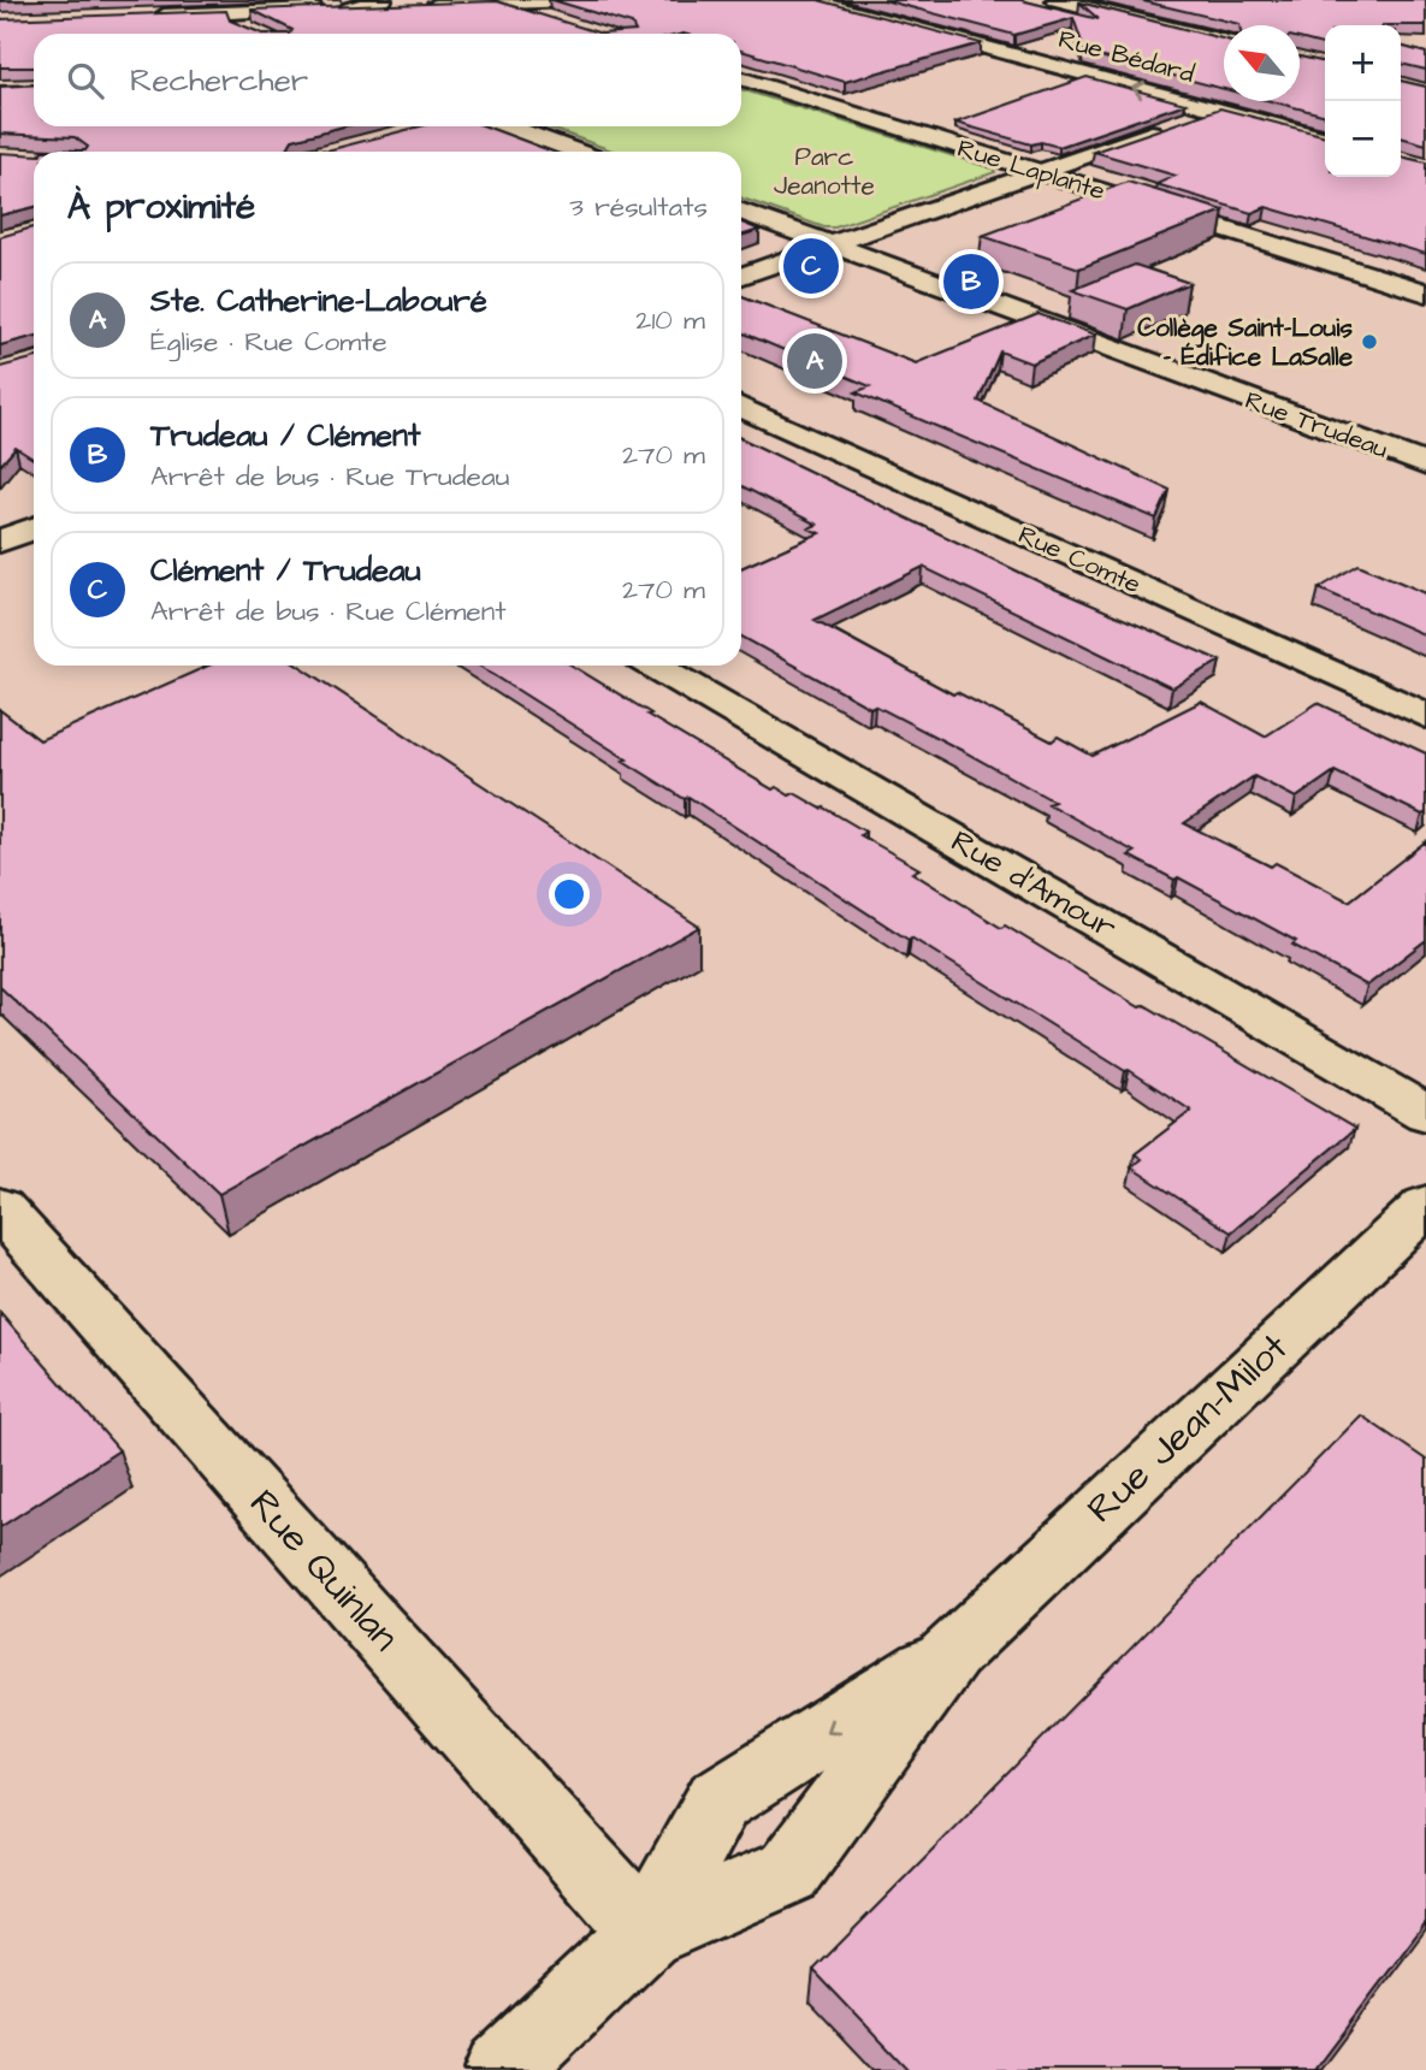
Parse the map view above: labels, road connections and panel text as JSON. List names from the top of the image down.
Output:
{
  "streets": {
    "street": [
      "Rue Bédard",
      "Rue Laplante",
      "Rue Trudeau",
      "Rue Comte",
      "Rue d'Amour",
      "Rue Jean-Milot",
      "Rue Quinlan"
    ]
  },
  "crossings": [
    ["Rue Jean-Milot", "Rue Quinlan"]
  ],
  "parks": ["Parc Jeanotte"],
  "places": ["Collège Saint-Louis - Édifice LaSalle"],
  "north": "top left",
  "page": {
    "map_buttons": ["+", "−"],
    "search": "Rechercher",
    "heading": ["À proximité", "3 résultats"],
    "pins": ["C", "B", "A"],
    "list": [
      {
        "mark": "A",
        "name": "Ste. Catherine-Labouré",
        "note": "Église · Rue Comte",
        "value": "210 m"
      },
      {
        "mark": "B",
        "name": "Trudeau / Clément",
        "note": "Arrêt de bus · Rue Trudeau",
        "value": "270 m"
      },
      {
        "mark": "C",
        "name": "Clément / Trudeau",
        "note": "Arrêt de bus · Rue Clément",
        "value": "270 m"
      }
    ]
  }
}
